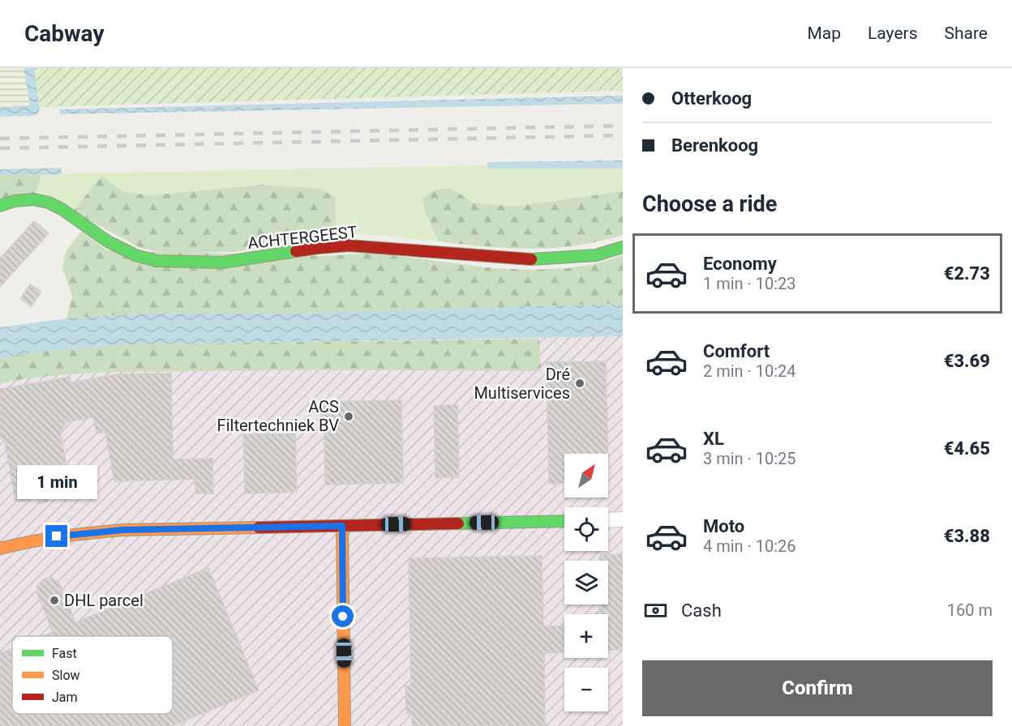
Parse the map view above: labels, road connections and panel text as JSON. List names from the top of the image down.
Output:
{
  "streets": {
    "street": ["ACHTERGEEST"]
  },
  "places": ["Dré Multiservices", "ACS Filtertechniek BV", "DHL parcel"],
  "legend": ["Fast", "Slow", "Jam"],
  "north": "top right",
  "page": {
    "header": "Cabway",
    "nav": ["Map", "Layers", "Share"],
    "banner": ["Otterkoog", "Berenkoog"],
    "heading": "Choose a ride",
    "list": [
      {
        "name": "Economy",
        "note": "1 min · 10:23",
        "value": "€2.73"
      },
      {
        "name": "Comfort",
        "note": "2 min · 10:24",
        "value": "€3.69"
      },
      {
        "name": "XL",
        "note": "3 min · 10:25",
        "value": "€4.65"
      },
      {
        "name": "Moto",
        "note": "4 min · 10:26",
        "value": "€3.88"
      }
    ],
    "map_buttons": ["+", "−"],
    "bubble": "1 min",
    "pay": ["Cash", "160 m"],
    "buttons": "Confirm"
  }
}
